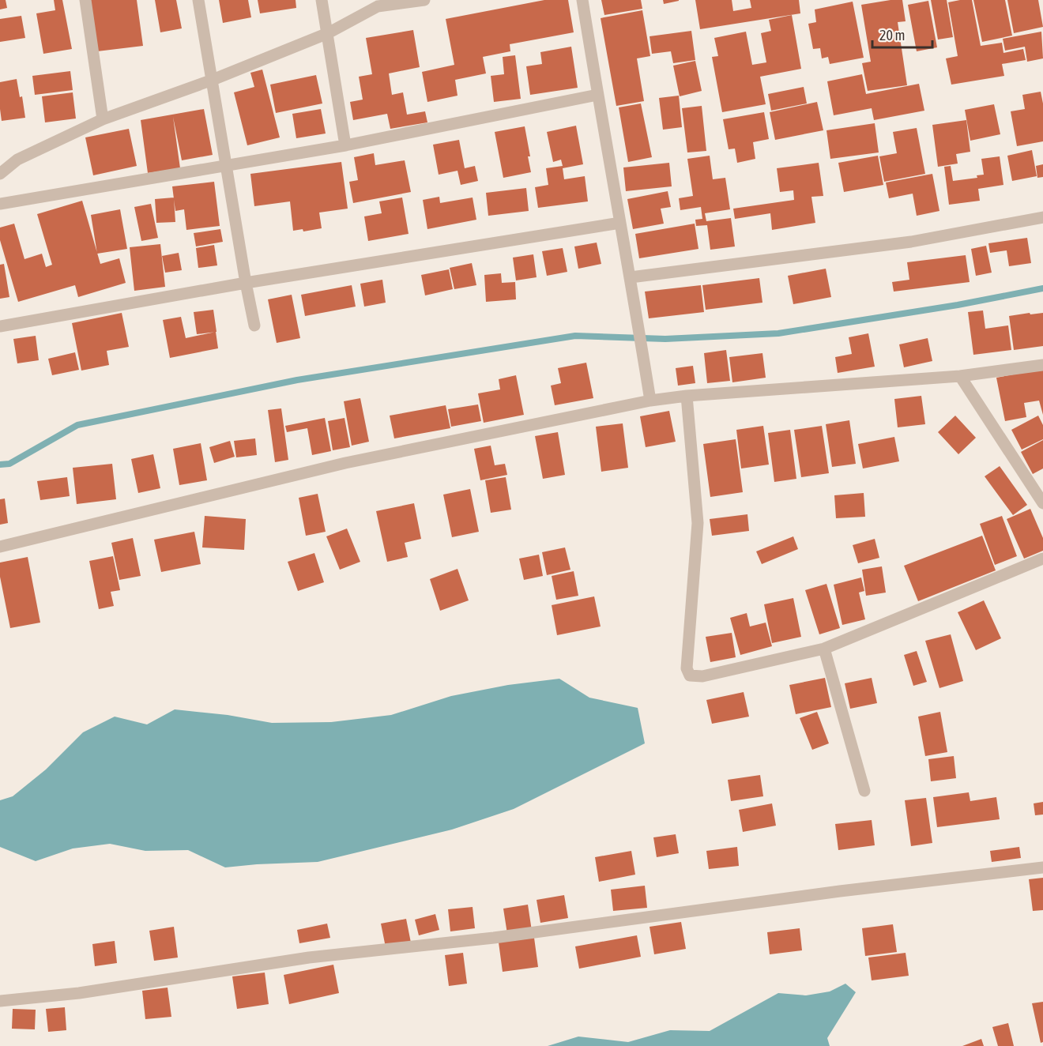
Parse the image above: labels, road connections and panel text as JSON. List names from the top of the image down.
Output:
{
  "scale_bar": "20 m"
}
